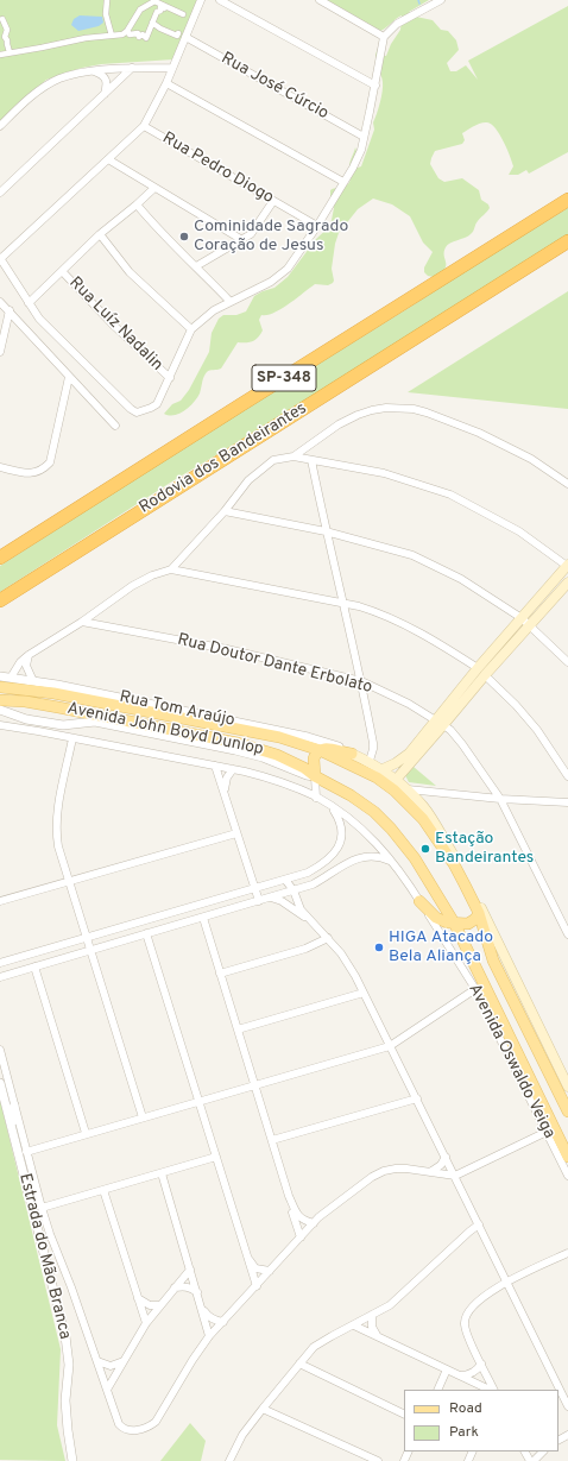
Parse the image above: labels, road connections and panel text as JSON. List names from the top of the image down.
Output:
{
  "streets": {
    "highway": ["SP-348", "Rodovia dos Bandeirantes"],
    "main road": ["Avenida John Boyd Dunlop"],
    "street": [
      "Rua José Cúrcio",
      "Rua Pedro Diogo",
      "Rua Luíz Nadalin",
      "Rua Doutor Dante Erbolato",
      "Rua Tom Araújo",
      "Avenida Oswaldo Veiga",
      "Estrada do Mão Branca"
    ]
  },
  "places": ["Cominidade Sagrado Coração de Jesus", "Estação Bandeirantes", "HIGA Atacado Bela Aliança"],
  "legend": ["Road", "Park"]
}
